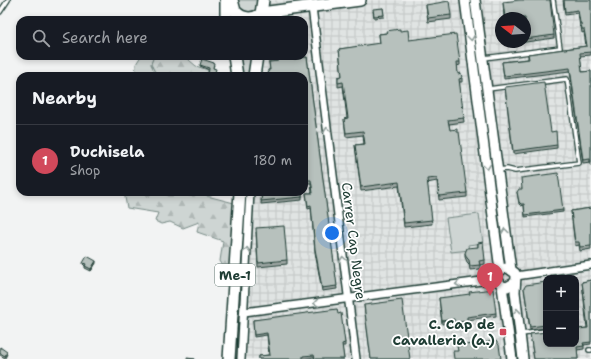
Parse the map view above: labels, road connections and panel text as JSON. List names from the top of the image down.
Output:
{
  "streets": {
    "main road": ["Me-1"],
    "street": ["Carrer Cap Negre"]
  },
  "one_way": ["Carrer Cap Negre"],
  "places": {
    "transit": ["C. Cap de Cavalleria (a.)"]
  },
  "north": "left",
  "page": {
    "search": "Search here",
    "heading": "Nearby",
    "list": [
      {
        "mark": "1",
        "name": "Duchisela",
        "note": "Shop",
        "value": "180 m"
      }
    ],
    "pins": "1",
    "map_buttons": ["+", "−"]
  }
}
